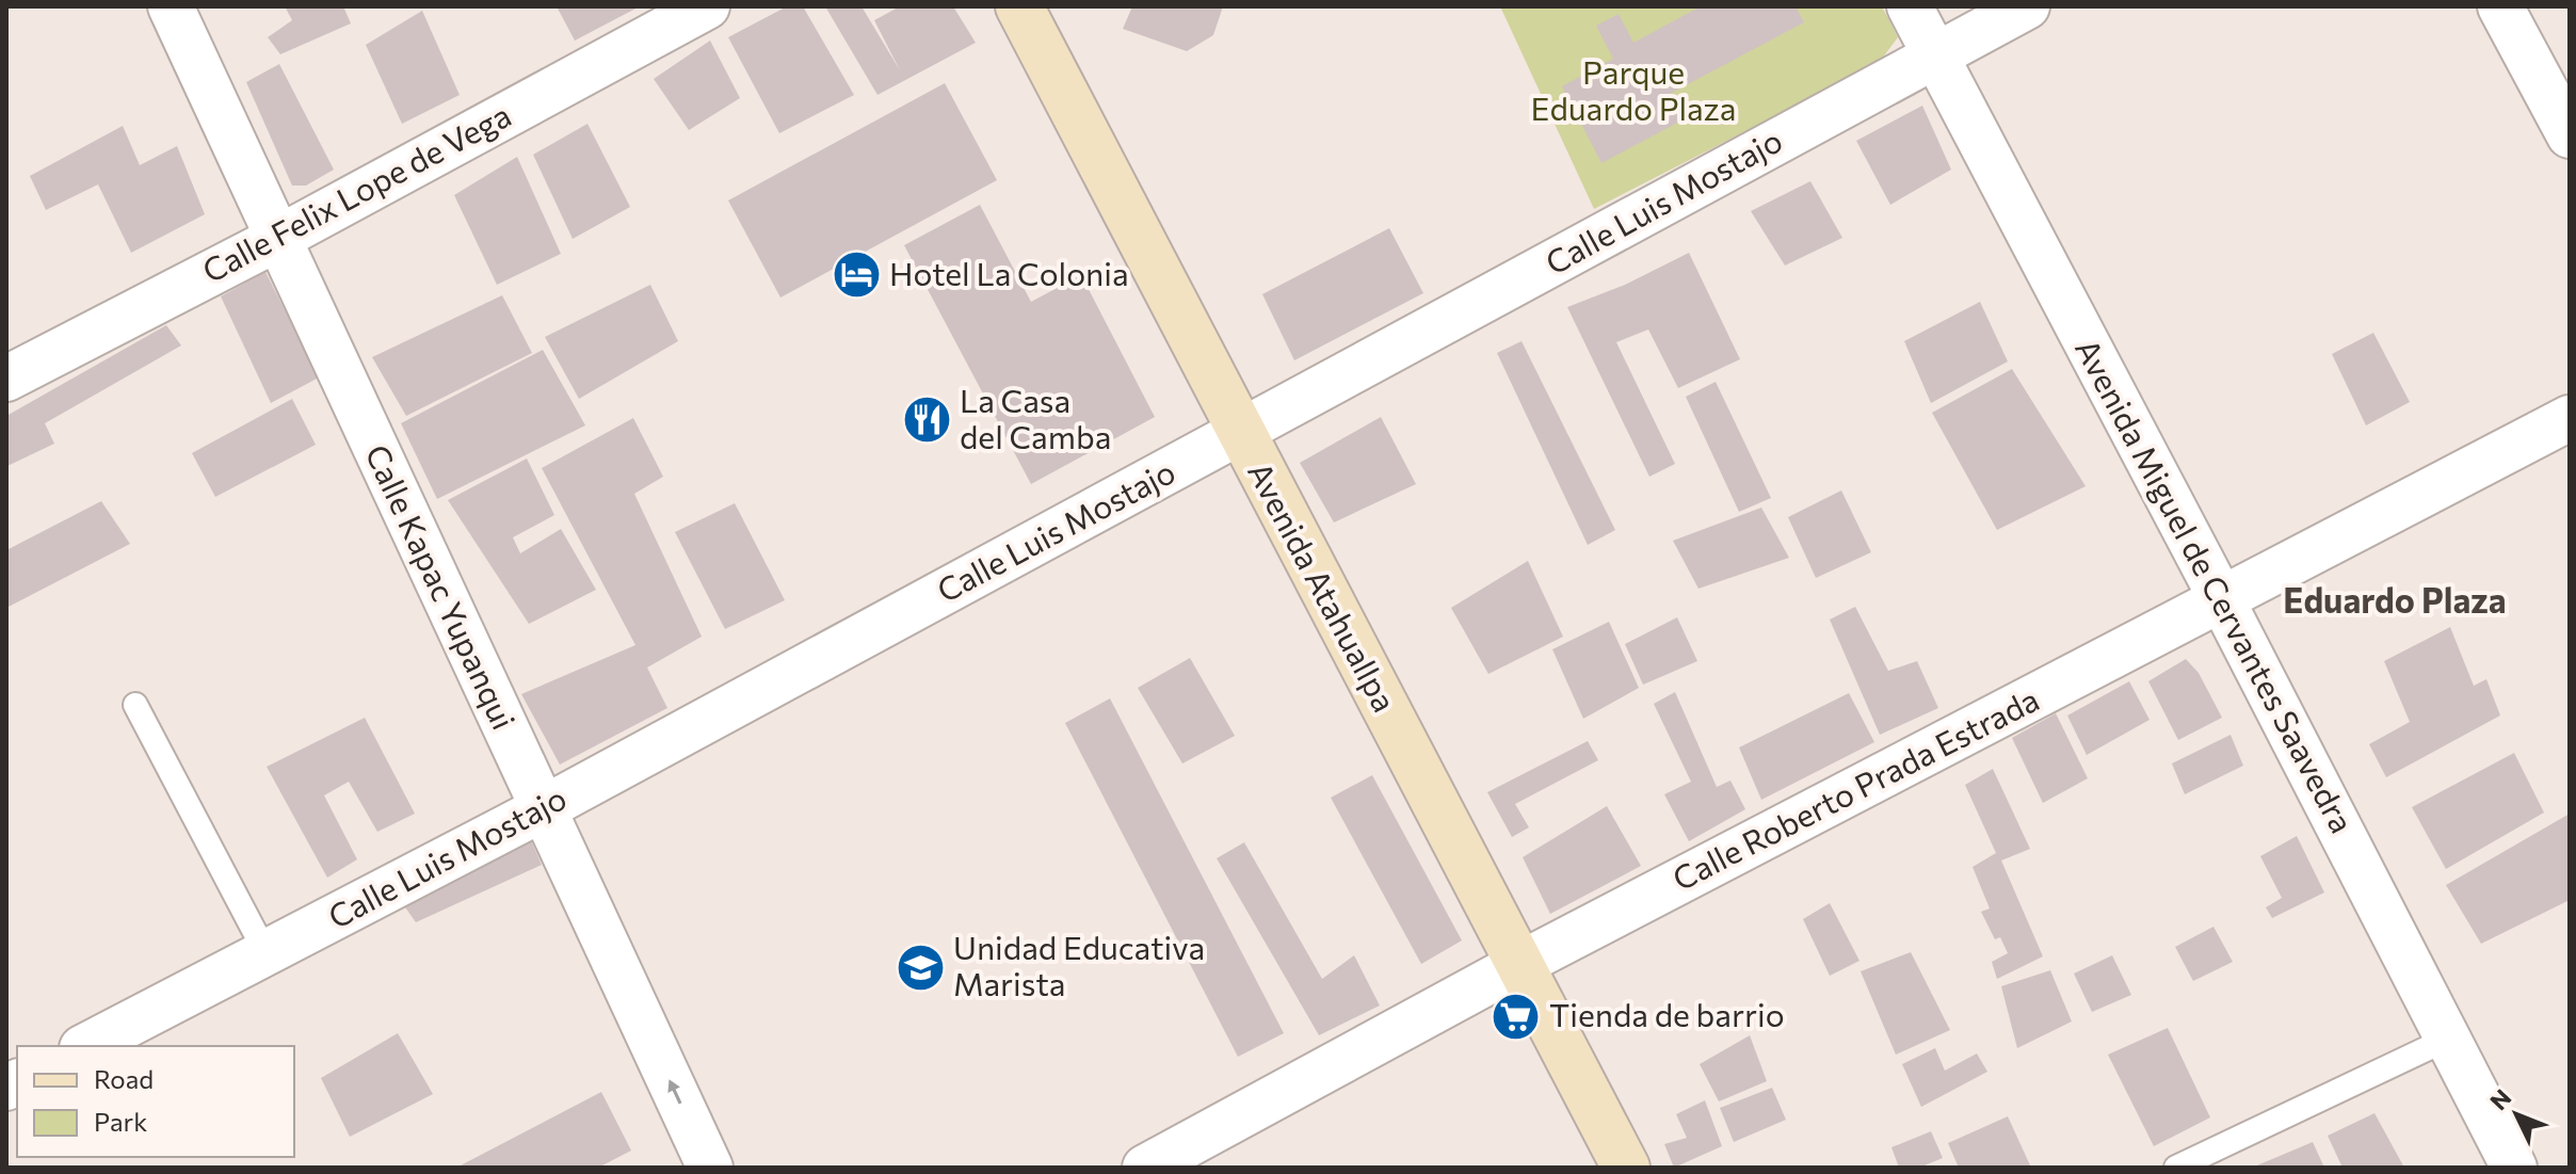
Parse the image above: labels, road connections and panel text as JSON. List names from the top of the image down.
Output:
{
  "streets": {
    "main road": ["Avenida Atahuallpa"],
    "street": [
      "Calle Felix Lope de Vega",
      "Calle Luis Mostajo",
      "Avenida Miguel de Cervantes Saavedra",
      "Calle Kapac Yupanqui",
      "Calle Roberto Prada Estrada"
    ]
  },
  "crossings": [
    ["Calle Felix Lope de Vega", "Calle Kapac Yupanqui"],
    ["Calle Luis Mostajo", "Avenida Miguel de Cervantes Saavedra"],
    ["Calle Luis Mostajo", "Calle Kapac Yupanqui"],
    ["Calle Luis Mostajo", "Avenida Atahuallpa"],
    ["Avenida Miguel de Cervantes Saavedra", "Calle Roberto Prada Estrada"],
    ["Avenida Atahuallpa", "Calle Roberto Prada Estrada"]
  ],
  "districts": ["Eduardo Plaza"],
  "parks": ["Parque Eduardo Plaza"],
  "places": {
    "hotel": ["Hotel La Colonia"],
    "restaurant": ["La Casa del Camba"],
    "school or university": ["Unidad Educativa Marista"],
    "supermarket": ["Tienda de barrio"]
  },
  "legend": ["Road", "Park"],
  "north": "top left"
}
